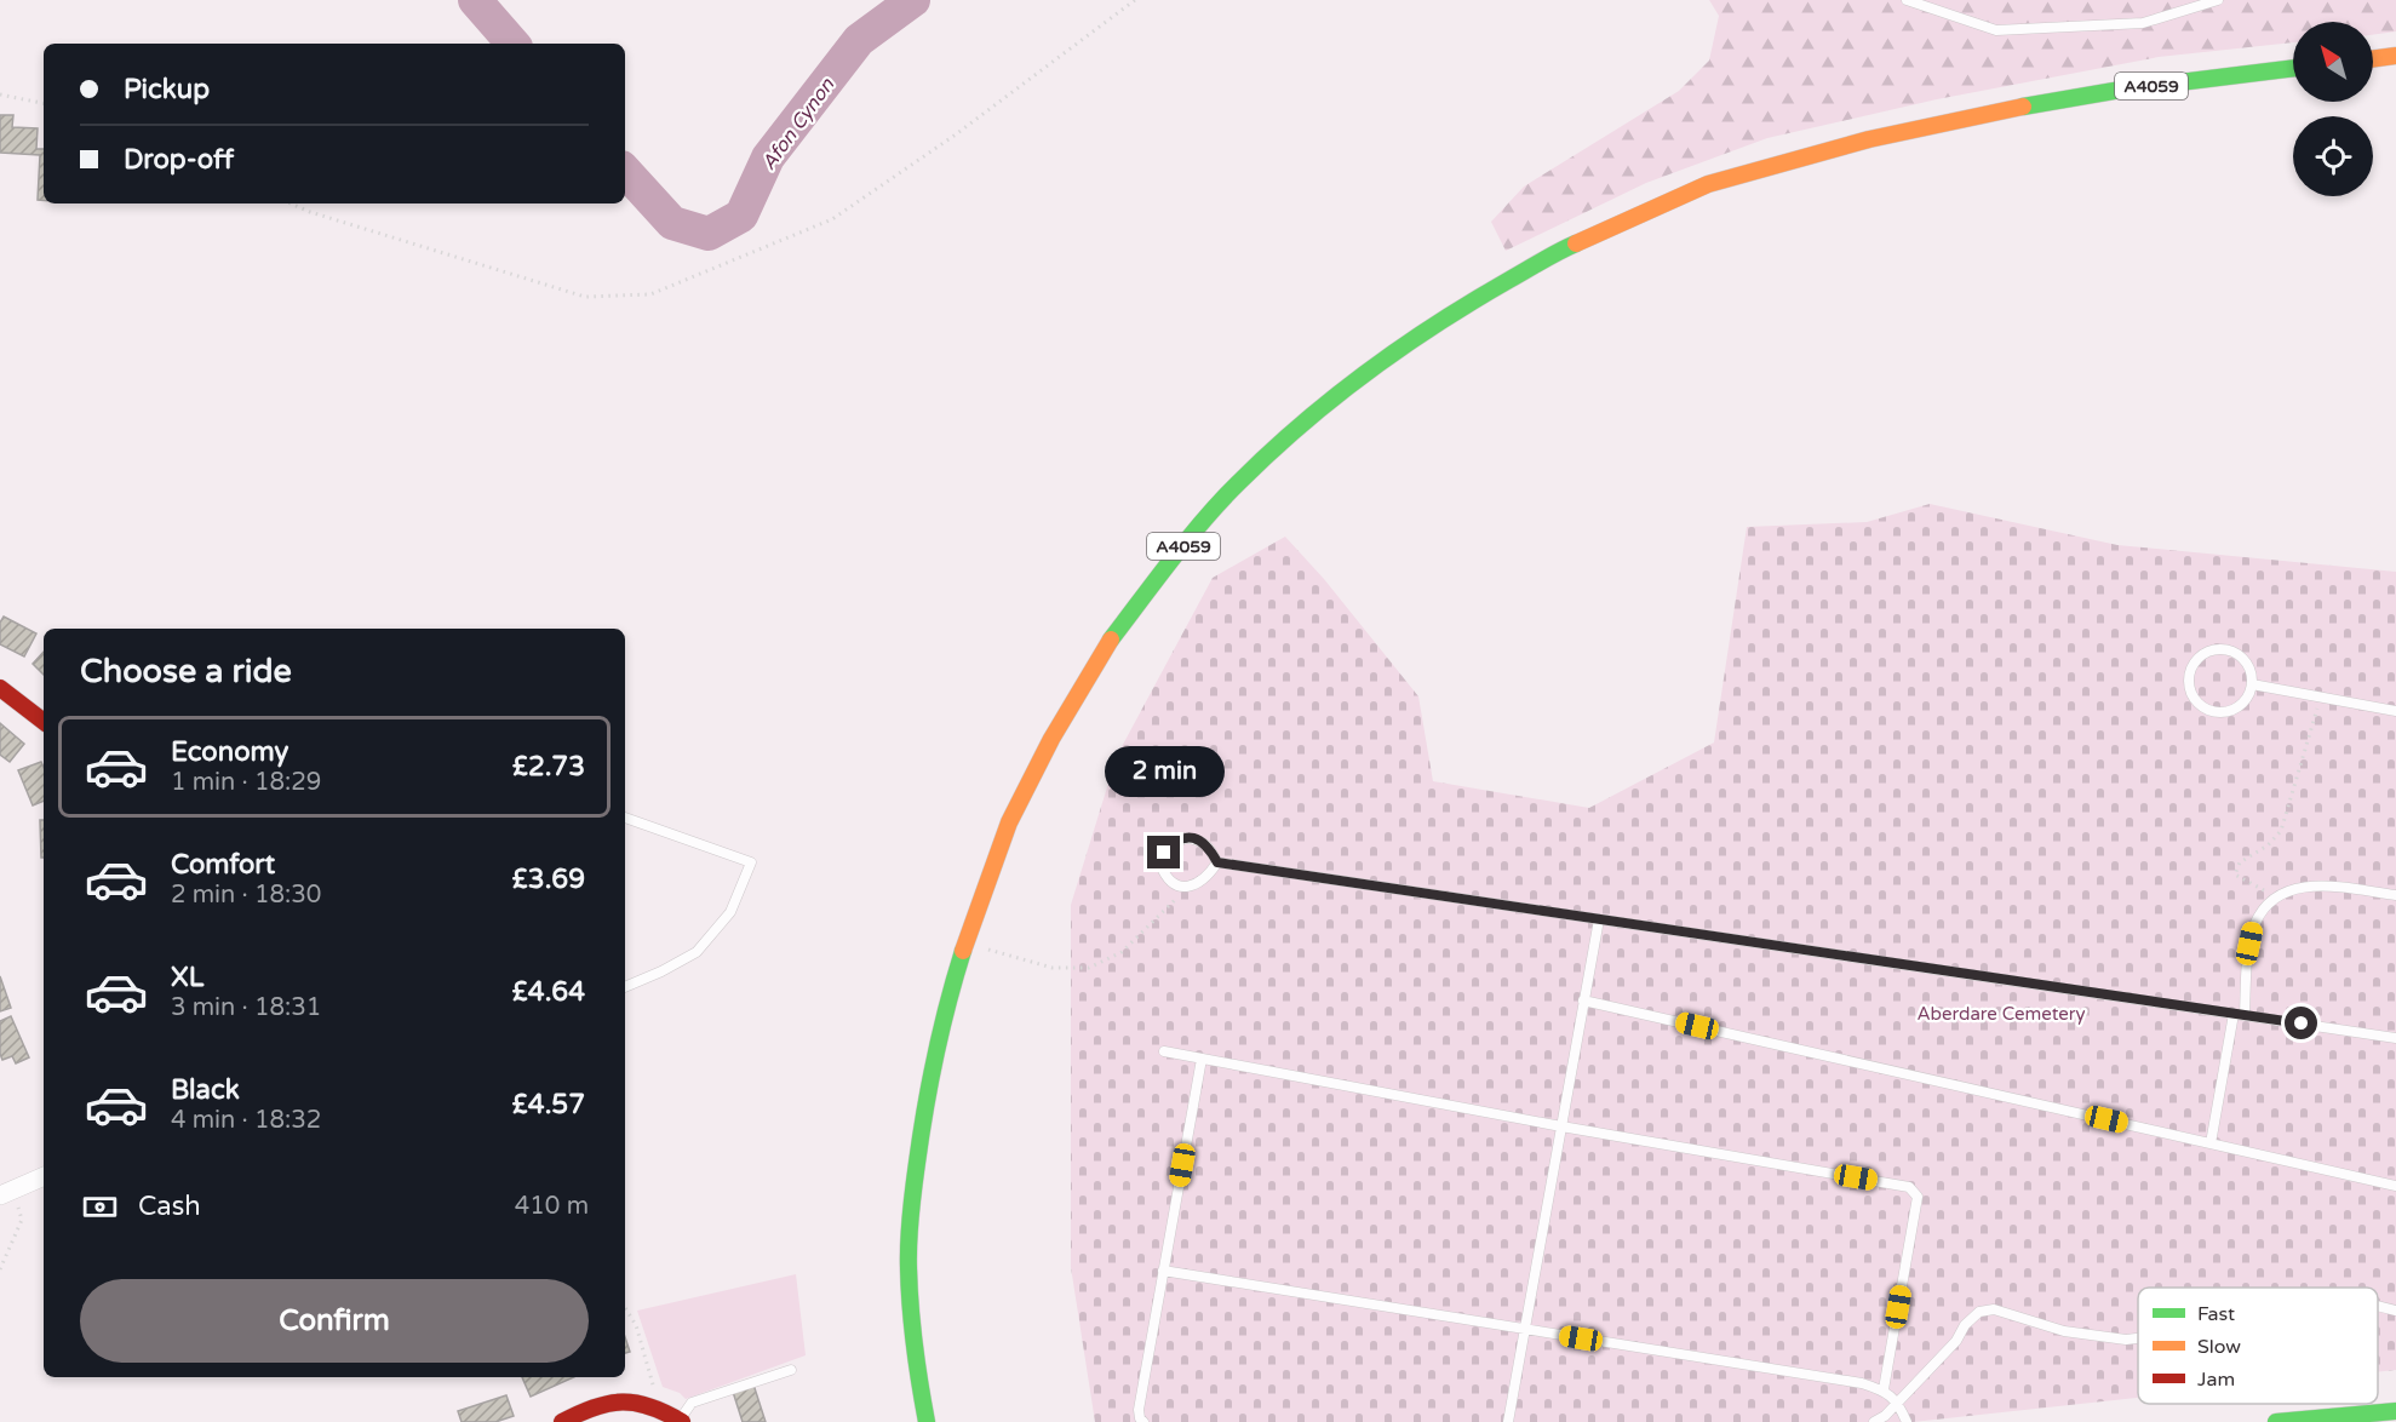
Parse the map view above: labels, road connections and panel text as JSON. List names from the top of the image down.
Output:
{
  "streets": {
    "main road": ["A4059"]
  },
  "water": ["Afon Cynon"],
  "parks": ["Aberdare Cemetery"],
  "legend": ["Fast", "Slow", "Jam"],
  "north": "top left",
  "page": {
    "banner": ["Pickup", "Drop-off"],
    "heading": "Choose a ride",
    "list": [
      {
        "name": "Economy",
        "note": "1 min · 18:29",
        "value": "£2.73"
      },
      {
        "name": "Comfort",
        "note": "2 min · 18:30",
        "value": "£3.69"
      },
      {
        "name": "XL",
        "note": "3 min · 18:31",
        "value": "£4.64"
      },
      {
        "name": "Black",
        "note": "4 min · 18:32",
        "value": "£4.57"
      }
    ],
    "bubble": "2 min",
    "pay": ["Cash", "410 m"],
    "buttons": "Confirm"
  }
}
